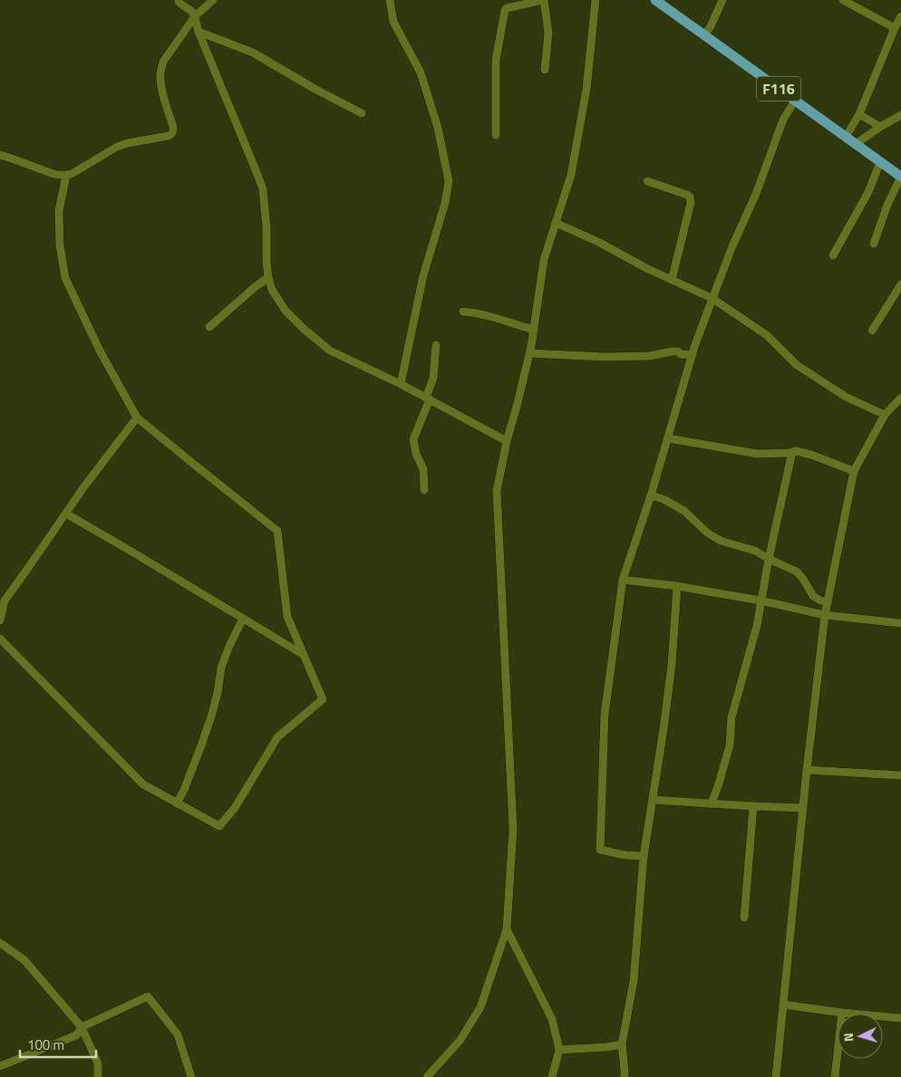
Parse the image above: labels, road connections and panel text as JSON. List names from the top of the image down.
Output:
{
  "streets": {
    "main road": ["F116"]
  },
  "scale_bar": "100 m",
  "north": "left"
}
